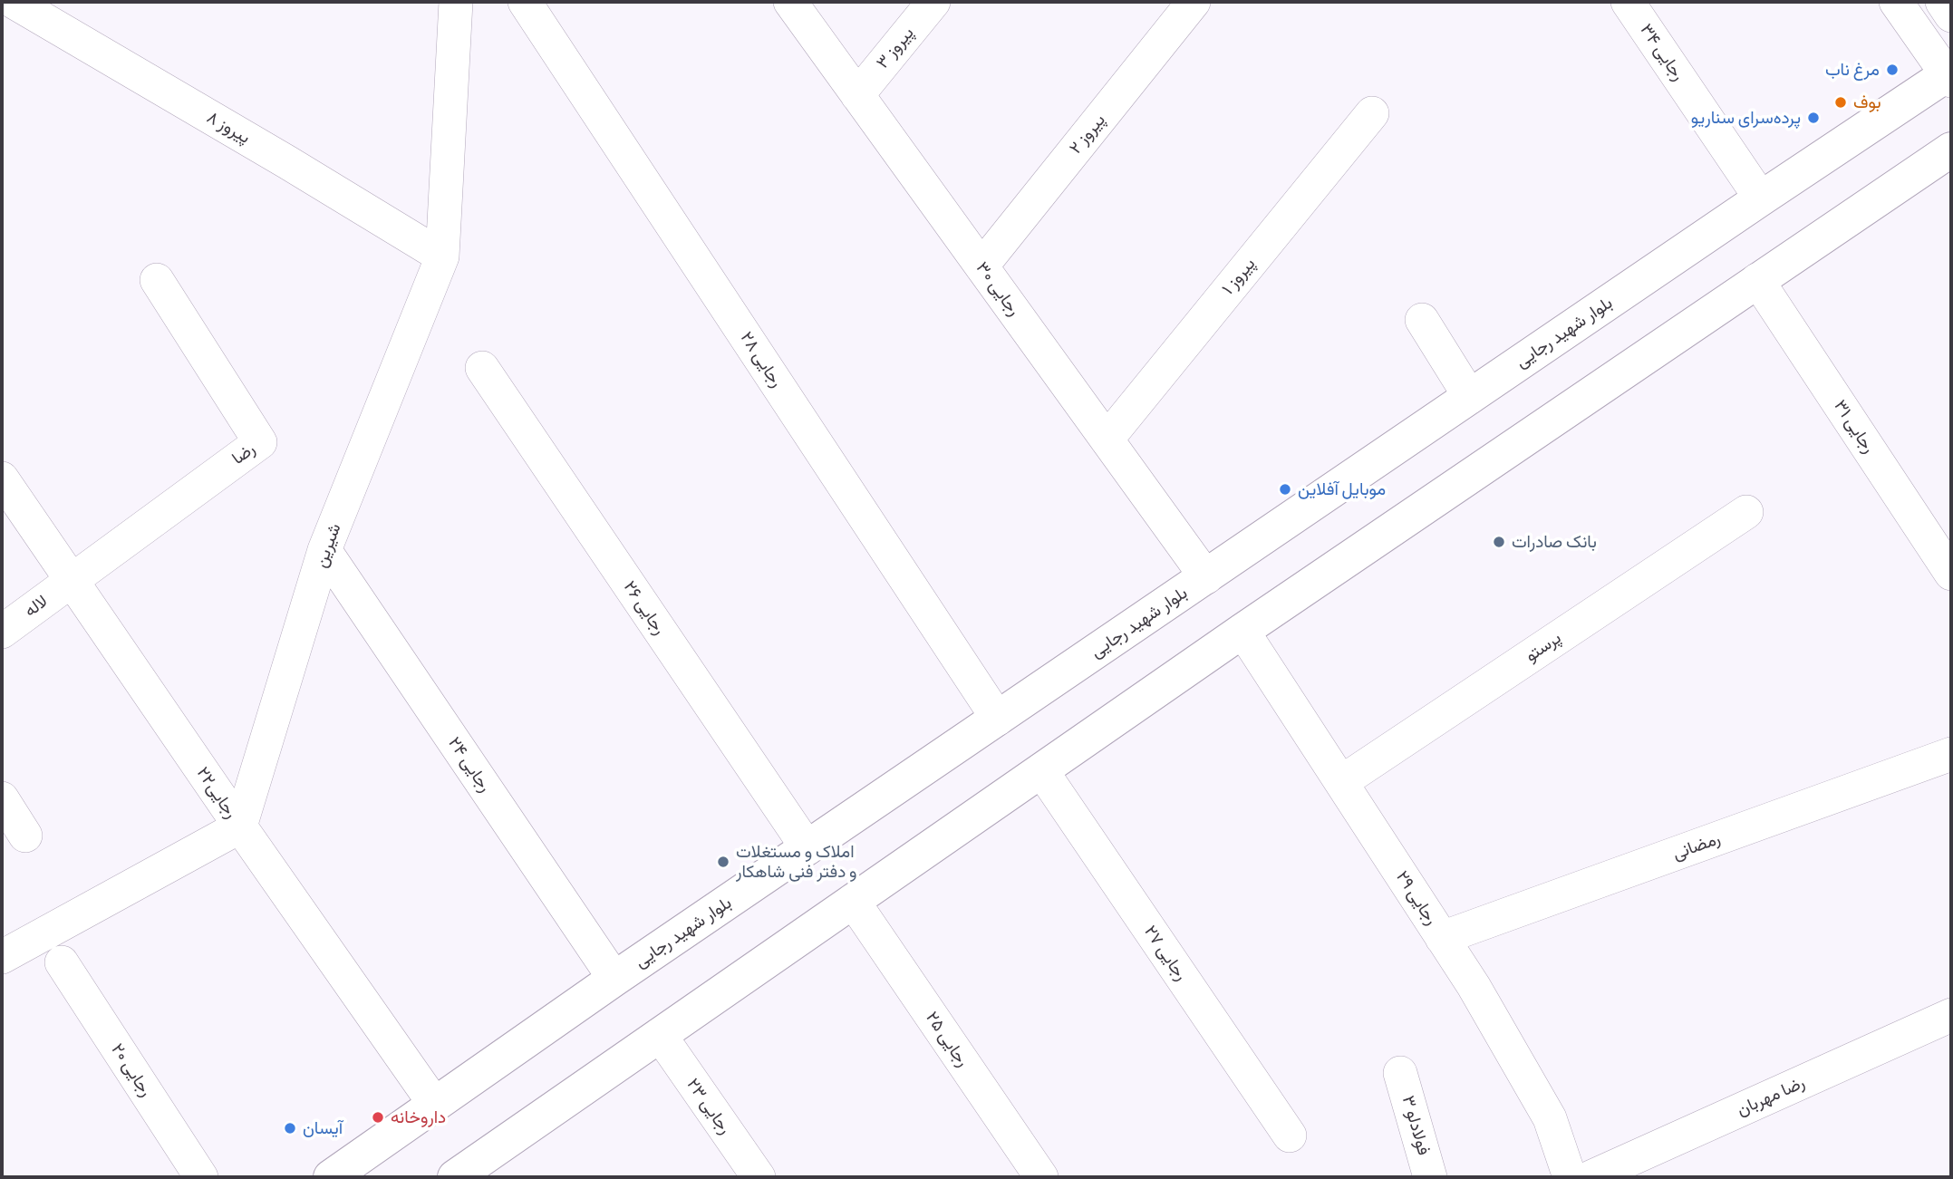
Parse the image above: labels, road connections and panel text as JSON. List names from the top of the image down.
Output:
{
  "streets": {
    "main road": ["بلوار شهید رجایی"],
    "street": [
      "پیروز ۳",
      "رجایی ۳۴",
      "پیروز ۸",
      "پیروز ۲",
      "پیروز ۱",
      "رجایی ۳۰",
      "رجایی ۲۸",
      "رجایی ۳۱",
      "رضا",
      "شیرین",
      "لاله",
      "رجایی ۲۶",
      "پرستو",
      "رجایی ۲۴",
      "۲۲رجایی",
      "رمضانی",
      "رجایی ۲۹",
      "رجایی ۲۷",
      "رجایی ۲۵",
      "رجایی ۲۰",
      "رضا مهربان",
      "رجایی ۲۳",
      "فولادلو ۳"
    ]
  },
  "crossings": [
    ["پیروز ۳", "رجایی ۳۰"],
    ["رجایی ۳۴", "بلوار شهید رجایی"],
    ["پیروز ۸", "شیرین"],
    ["پیروز ۲", "رجایی ۳۰"],
    ["پیروز ۱", "رجایی ۳۰"],
    ["رجایی ۳۰", "بلوار شهید رجایی"],
    ["بلوار شهید رجایی", "رجایی ۲۸"],
    ["بلوار شهید رجایی", "رجایی ۲۶"],
    ["بلوار شهید رجایی", "رجایی ۲۴"],
    ["بلوار شهید رجایی", "۲۲رجایی"],
    ["رضا", "لاله"],
    ["رضا", "۲۲رجایی"],
    ["شیرین", "رجایی ۲۴"],
    ["شیرین", "۲۲رجایی"],
    ["لاله", "۲۲رجایی"],
    ["پرستو", "رجایی ۲۹"],
    ["رمضانی", "رجایی ۲۹"]
  ],
  "places": [
    "مرغ ناب",
    "بوف",
    "پرده‌سرای سناریو",
    "موبایل آفلاین",
    "بانک صادرات",
    "املاک و مستغلات و دفتر فنی شاهکار",
    "داروخانه",
    "آیسان"
  ]
}
